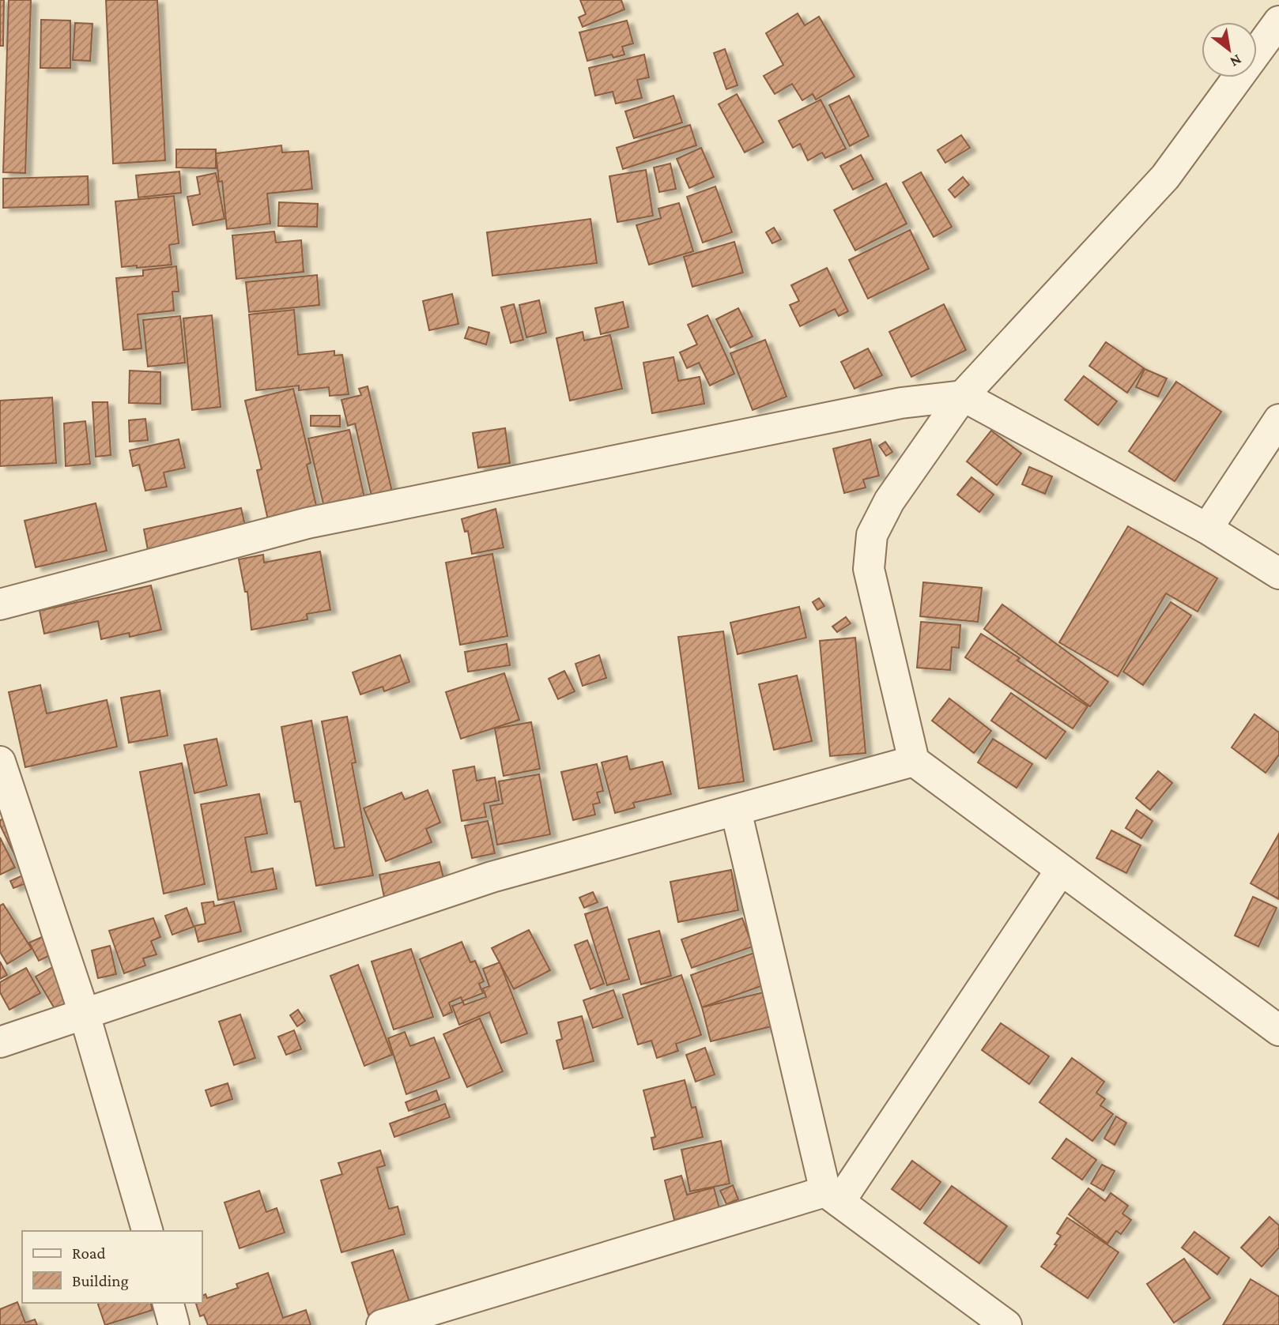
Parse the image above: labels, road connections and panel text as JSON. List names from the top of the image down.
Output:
{
  "legend": ["Road", "Building"],
  "north": "bottom right"
}
